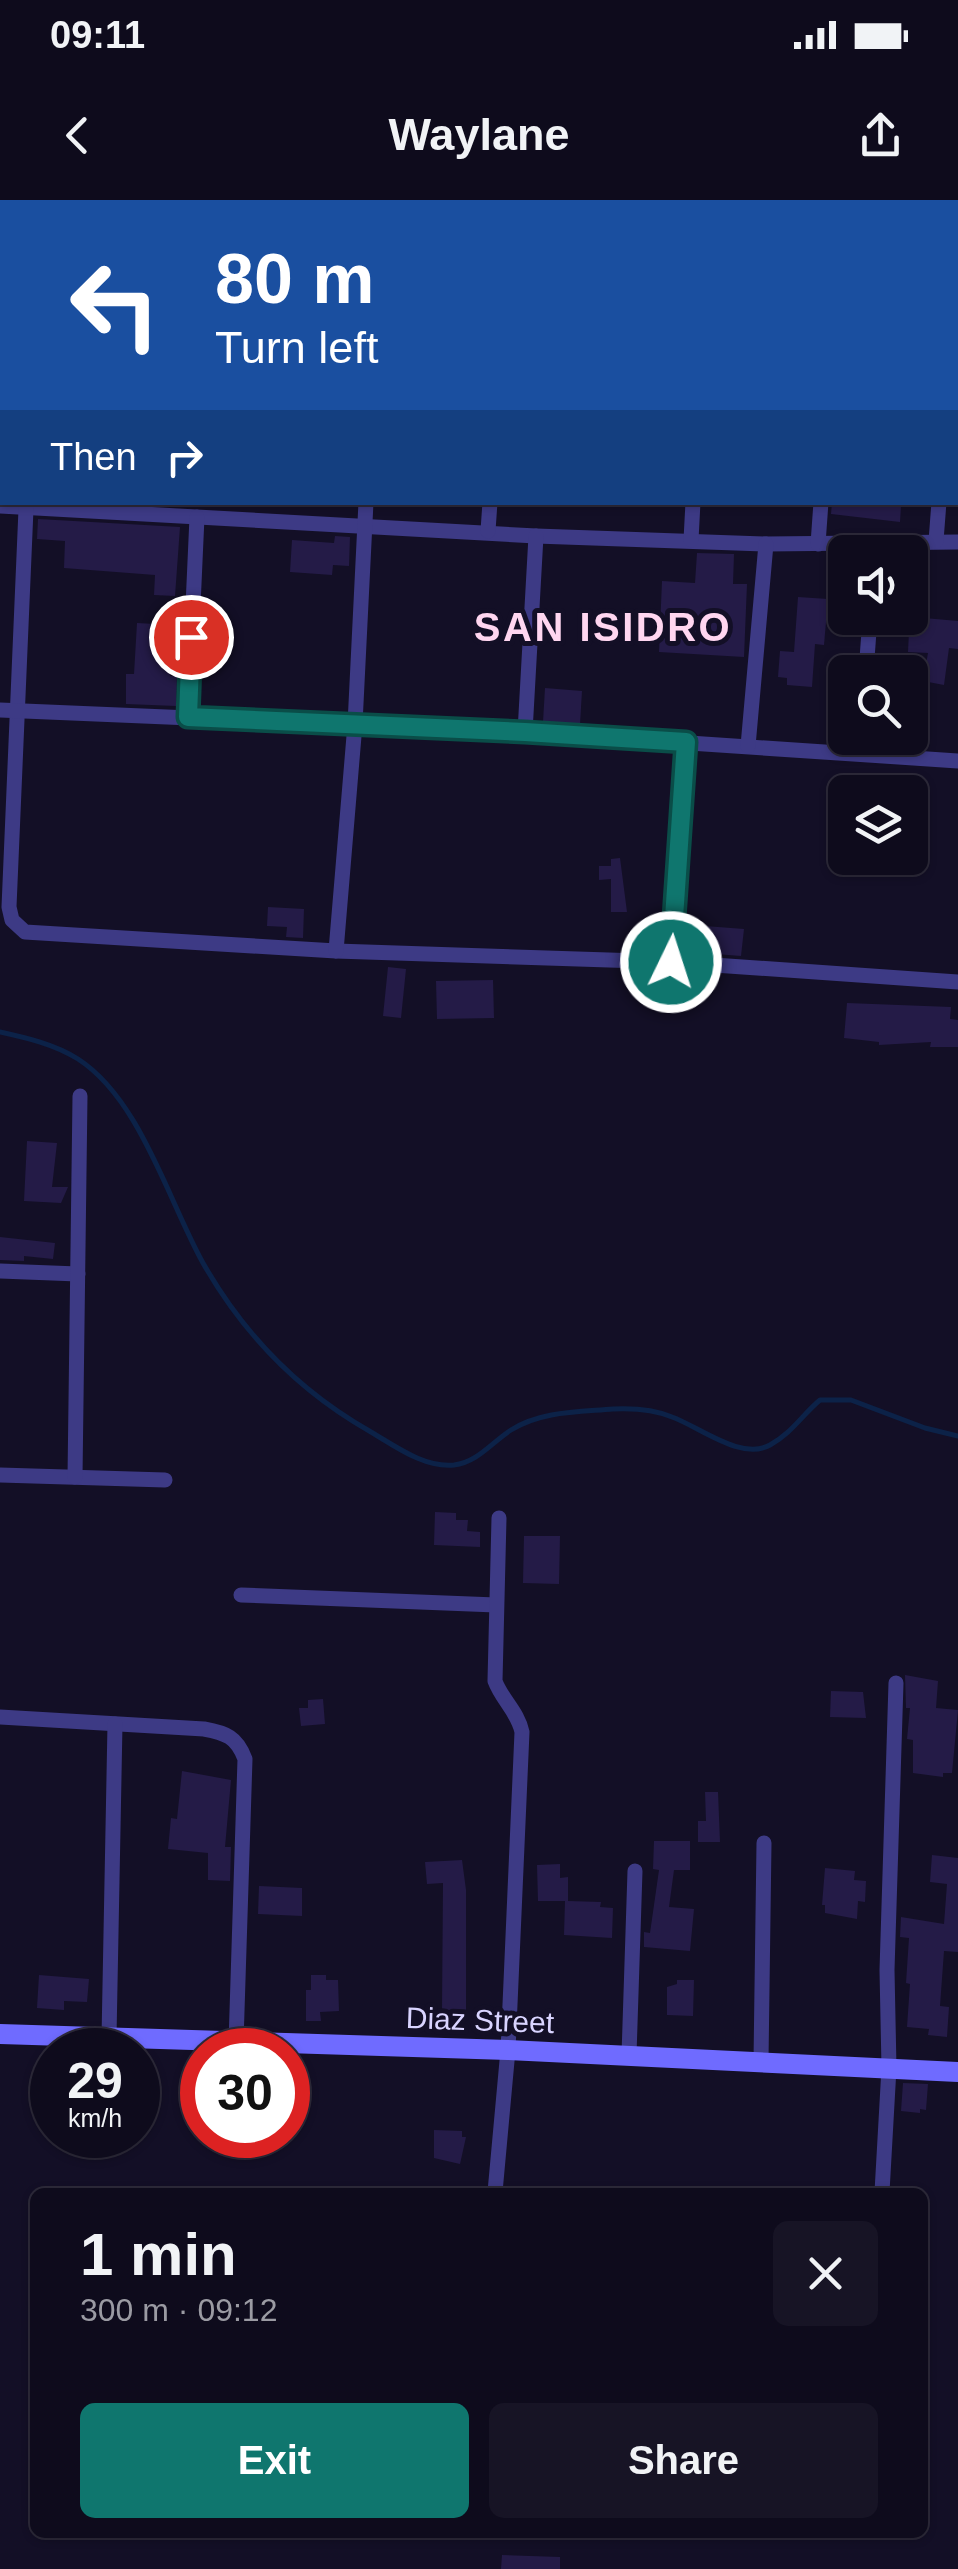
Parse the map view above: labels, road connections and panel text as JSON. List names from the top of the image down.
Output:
{
  "streets": {
    "main road": ["Diaz Street"]
  },
  "districts": ["SAN ISIDRO"],
  "page": {
    "status": "09:11",
    "header": "Waylane",
    "turn": ["80 m", "Turn left"],
    "then": "Then",
    "speed": "29 km/h",
    "limit": "30",
    "heading": ["1 min", "300 m · 09:12"],
    "buttons": ["Exit", "Share"]
  }
}
